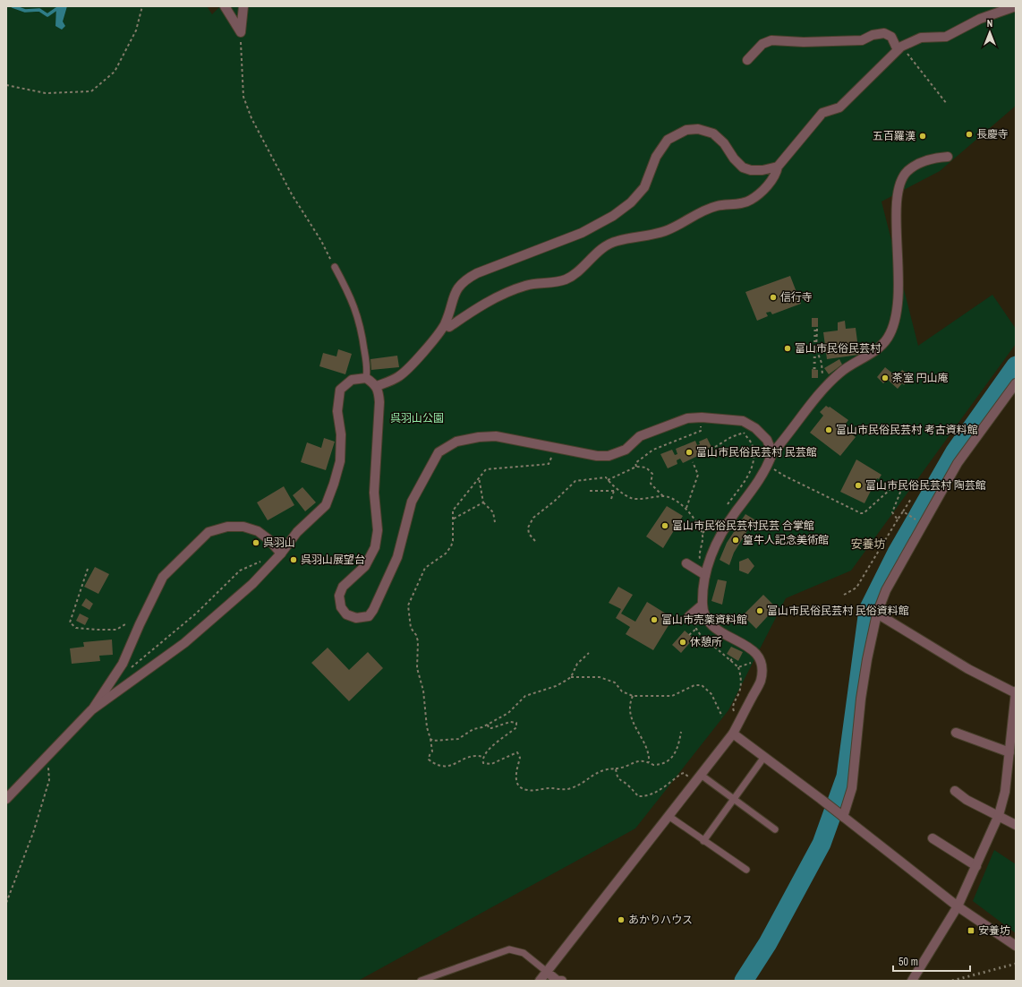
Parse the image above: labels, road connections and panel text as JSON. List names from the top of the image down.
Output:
{
  "districts": ["安養坊"],
  "parks": ["呉羽山公園"],
  "places": {
    "other": [
      "長慶寺",
      "五百羅漢",
      "信行寺",
      "富山市民俗民芸村",
      "茶室 円山庵",
      "富山市民俗民芸村 考古資料館",
      "富山市民俗民芸村 民芸館",
      "富山市民俗民芸村 陶芸館",
      "富山市民俗民芸村民芸 合掌館",
      "篁牛人記念美術館",
      "呉羽山",
      "呉羽山展望台",
      "富山市民俗民芸村 民俗資料館",
      "富山市売薬資料館",
      "休憩所",
      "あかりハウス"
    ],
    "transit": ["安養坊"]
  },
  "scale_bar": "50 m",
  "north": "top"
}
